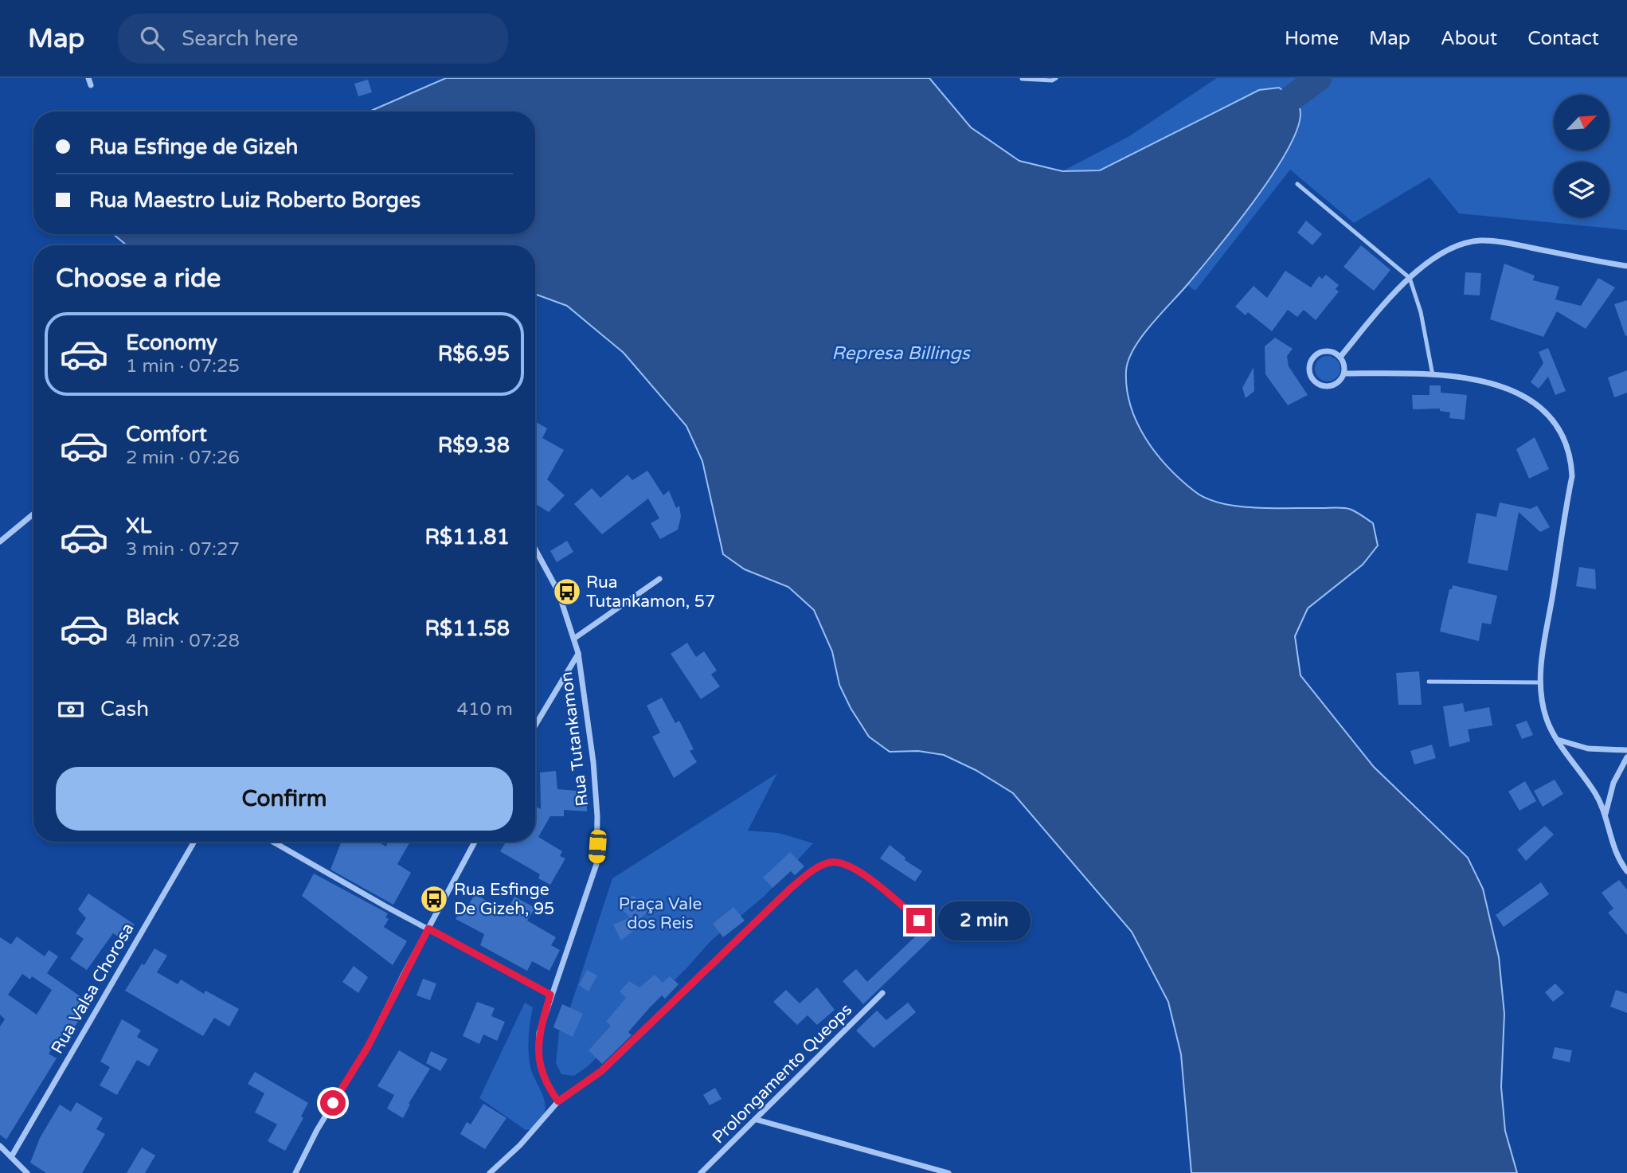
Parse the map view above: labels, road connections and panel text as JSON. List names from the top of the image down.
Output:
{
  "streets": {
    "street": ["Rua Tutankamon", "Rua Valsa Chorosa", "Prolongamento Queops"]
  },
  "water": ["Represa Billings"],
  "parks": ["Praça Vale dos Reis"],
  "places": {
    "bus stop": ["Rua Tutankamon, 57", "Rua Esfinge De Gizeh, 95"]
  },
  "north": "top right",
  "page": {
    "header": "Map",
    "search": "Search here",
    "nav": [
      "Home",
      "Map",
      "About",
      "Contact"
    ],
    "banner": ["Rua Esfinge de Gizeh", "Rua Maestro Luiz Roberto Borges"],
    "heading": "Choose a ride",
    "list": [
      {
        "name": "Economy",
        "note": "1 min · 07:25",
        "value": "R$6.95"
      },
      {
        "name": "Comfort",
        "note": "2 min · 07:26",
        "value": "R$9.38"
      },
      {
        "name": "XL",
        "note": "3 min · 07:27",
        "value": "R$11.81"
      },
      {
        "name": "Black",
        "note": "4 min · 07:28",
        "value": "R$11.58"
      }
    ],
    "pay": ["Cash", "410 m"],
    "buttons": "Confirm",
    "bubble": "2 min"
  }
}
